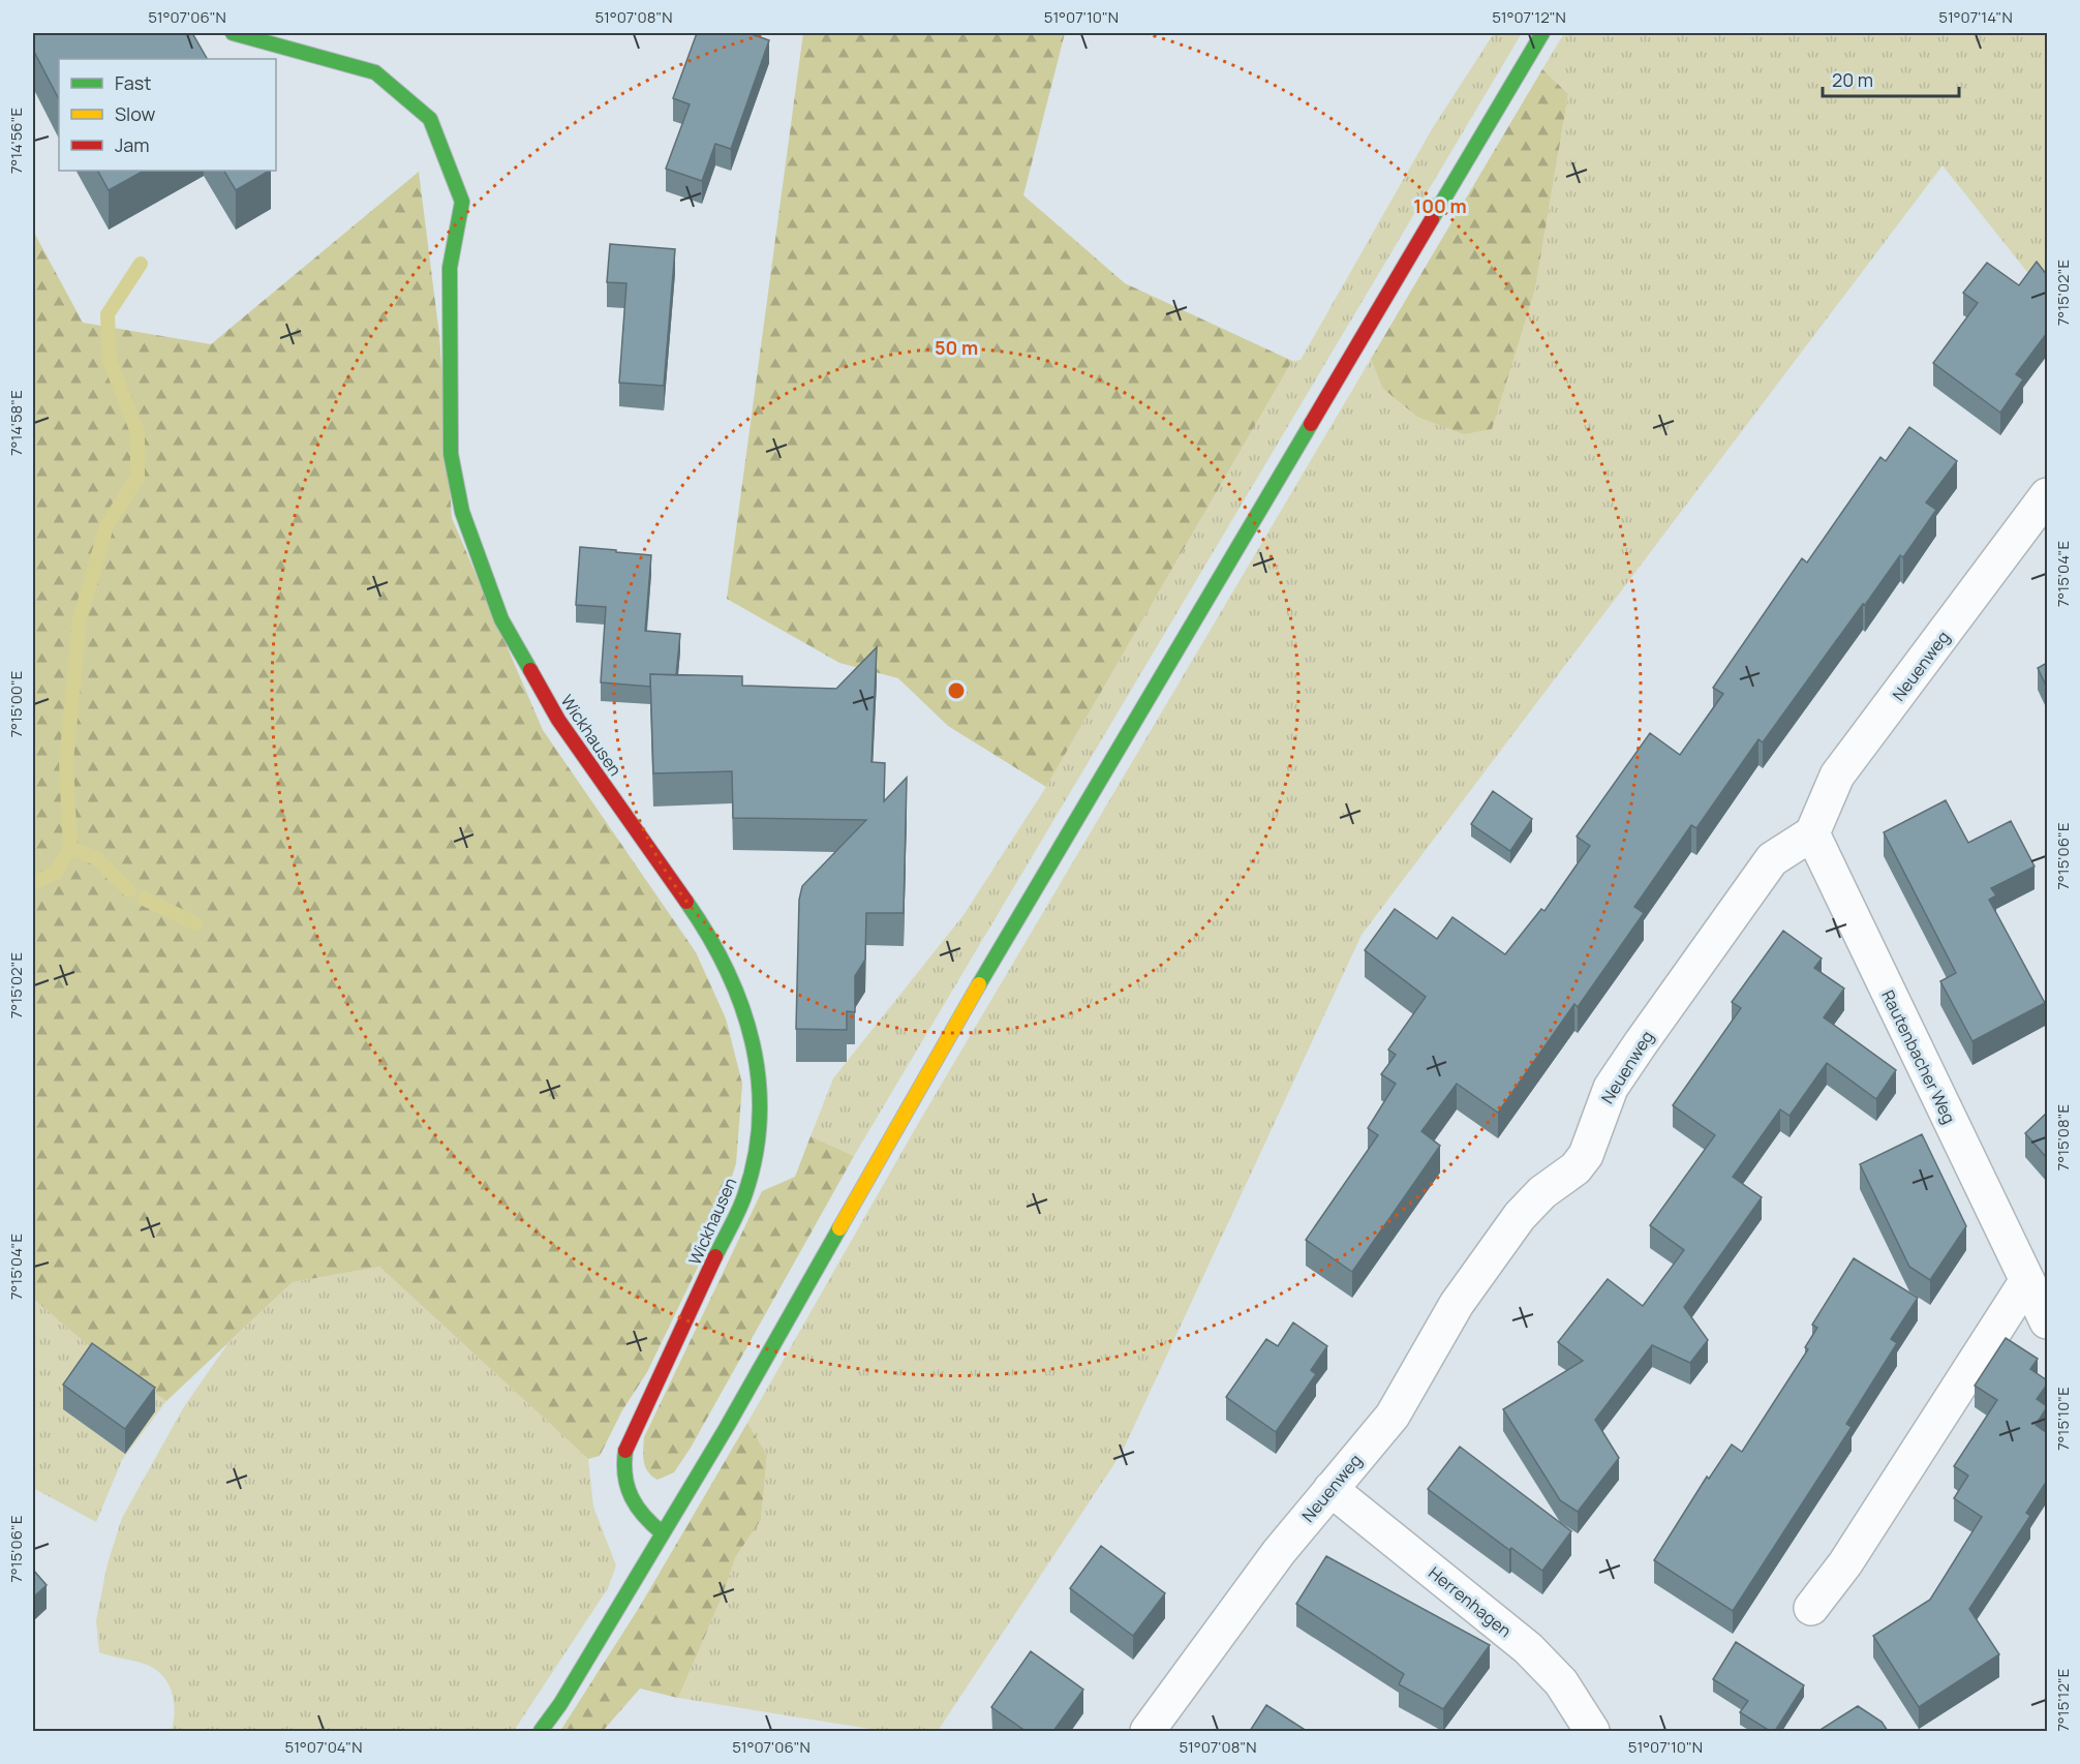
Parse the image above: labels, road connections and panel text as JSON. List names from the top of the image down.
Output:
{
  "streets": {
    "main road": ["Wickhausen"],
    "street": ["Neuenweg", "Rautenbacher Weg", "Herrenhagen"]
  },
  "crossings": [
    ["Neuenweg", "Rautenbacher Weg"],
    ["Neuenweg", "Herrenhagen"]
  ],
  "legend": ["Fast", "Slow", "Jam"],
  "scale_bar": "20 m",
  "coordinates": [
    "51°07'06\"N",
    "51°07'08\"N",
    "51°07'10\"N",
    "51°07'12\"N",
    "51°07'14\"N",
    "7°14'56\"E",
    "7°15'02\"E",
    "7°14'58\"E",
    "7°15'04\"E",
    "7°15'00\"E",
    "7°15'06\"E",
    "7°15'08\"E",
    "7°15'10\"E",
    "7°15'12\"E",
    "51°07'04\"N"
  ],
  "rings": ["100 m", "50 m"]
}
